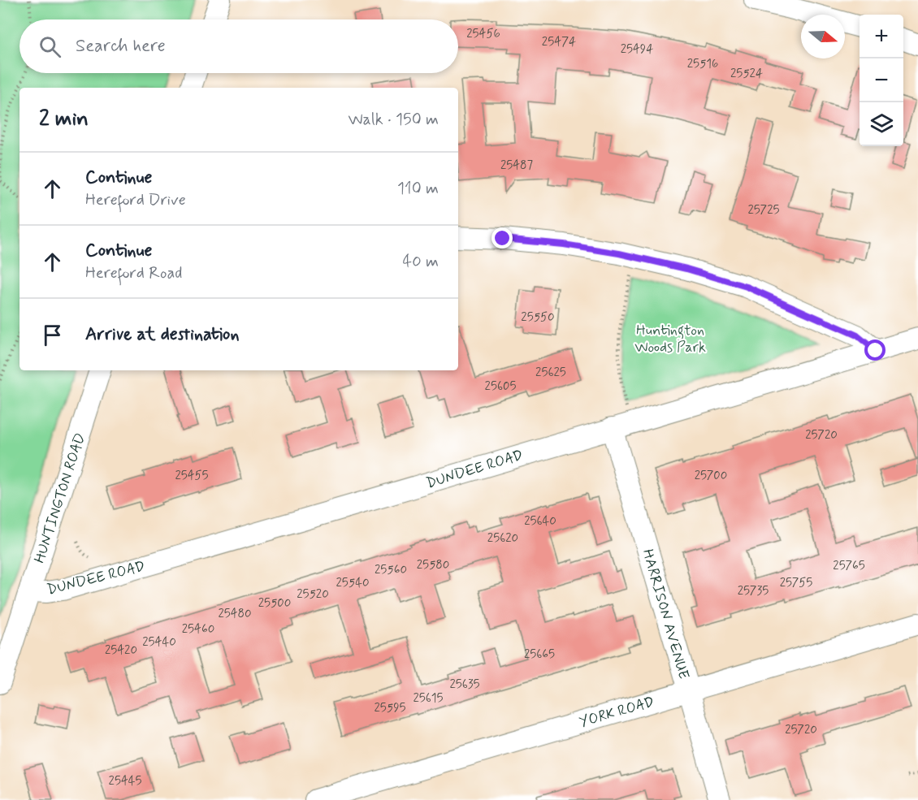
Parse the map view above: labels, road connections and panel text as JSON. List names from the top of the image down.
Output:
{
  "streets": {
    "street": [
      "DUNDEE ROAD",
      "HUNTINGTON ROAD",
      "HARRISON AVENUE",
      "YORK ROAD"
    ]
  },
  "crossings": [
    ["DUNDEE ROAD", "HUNTINGTON ROAD"],
    ["DUNDEE ROAD", "HARRISON AVENUE"],
    ["HARRISON AVENUE", "YORK ROAD"]
  ],
  "parks": ["Huntington Woods Park"],
  "house_numbers": [
    "25456",
    "25474",
    "25494",
    "25516",
    "25524",
    "25487",
    "25725",
    "25550",
    "25625",
    "25605",
    "25720",
    "25455",
    "25700",
    "25640",
    "25620",
    "25580",
    "25765",
    "25560",
    "25540",
    "25755",
    "25735",
    "25520",
    "25500",
    "25480",
    "25460",
    "25440",
    "25420",
    "25665",
    "25635",
    "25615",
    "25595",
    "25720",
    "25445"
  ],
  "north": "right",
  "page": {
    "map_buttons": ["+", "−"],
    "search": "Search here",
    "heading": ["2 min", "Walk · 150 m"],
    "list": [
      ["Continue", "Hereford Drive", "110 m"],
      ["Continue", "Hereford Road", "40 m"],
      "Arrive at destination"
    ]
  }
}
